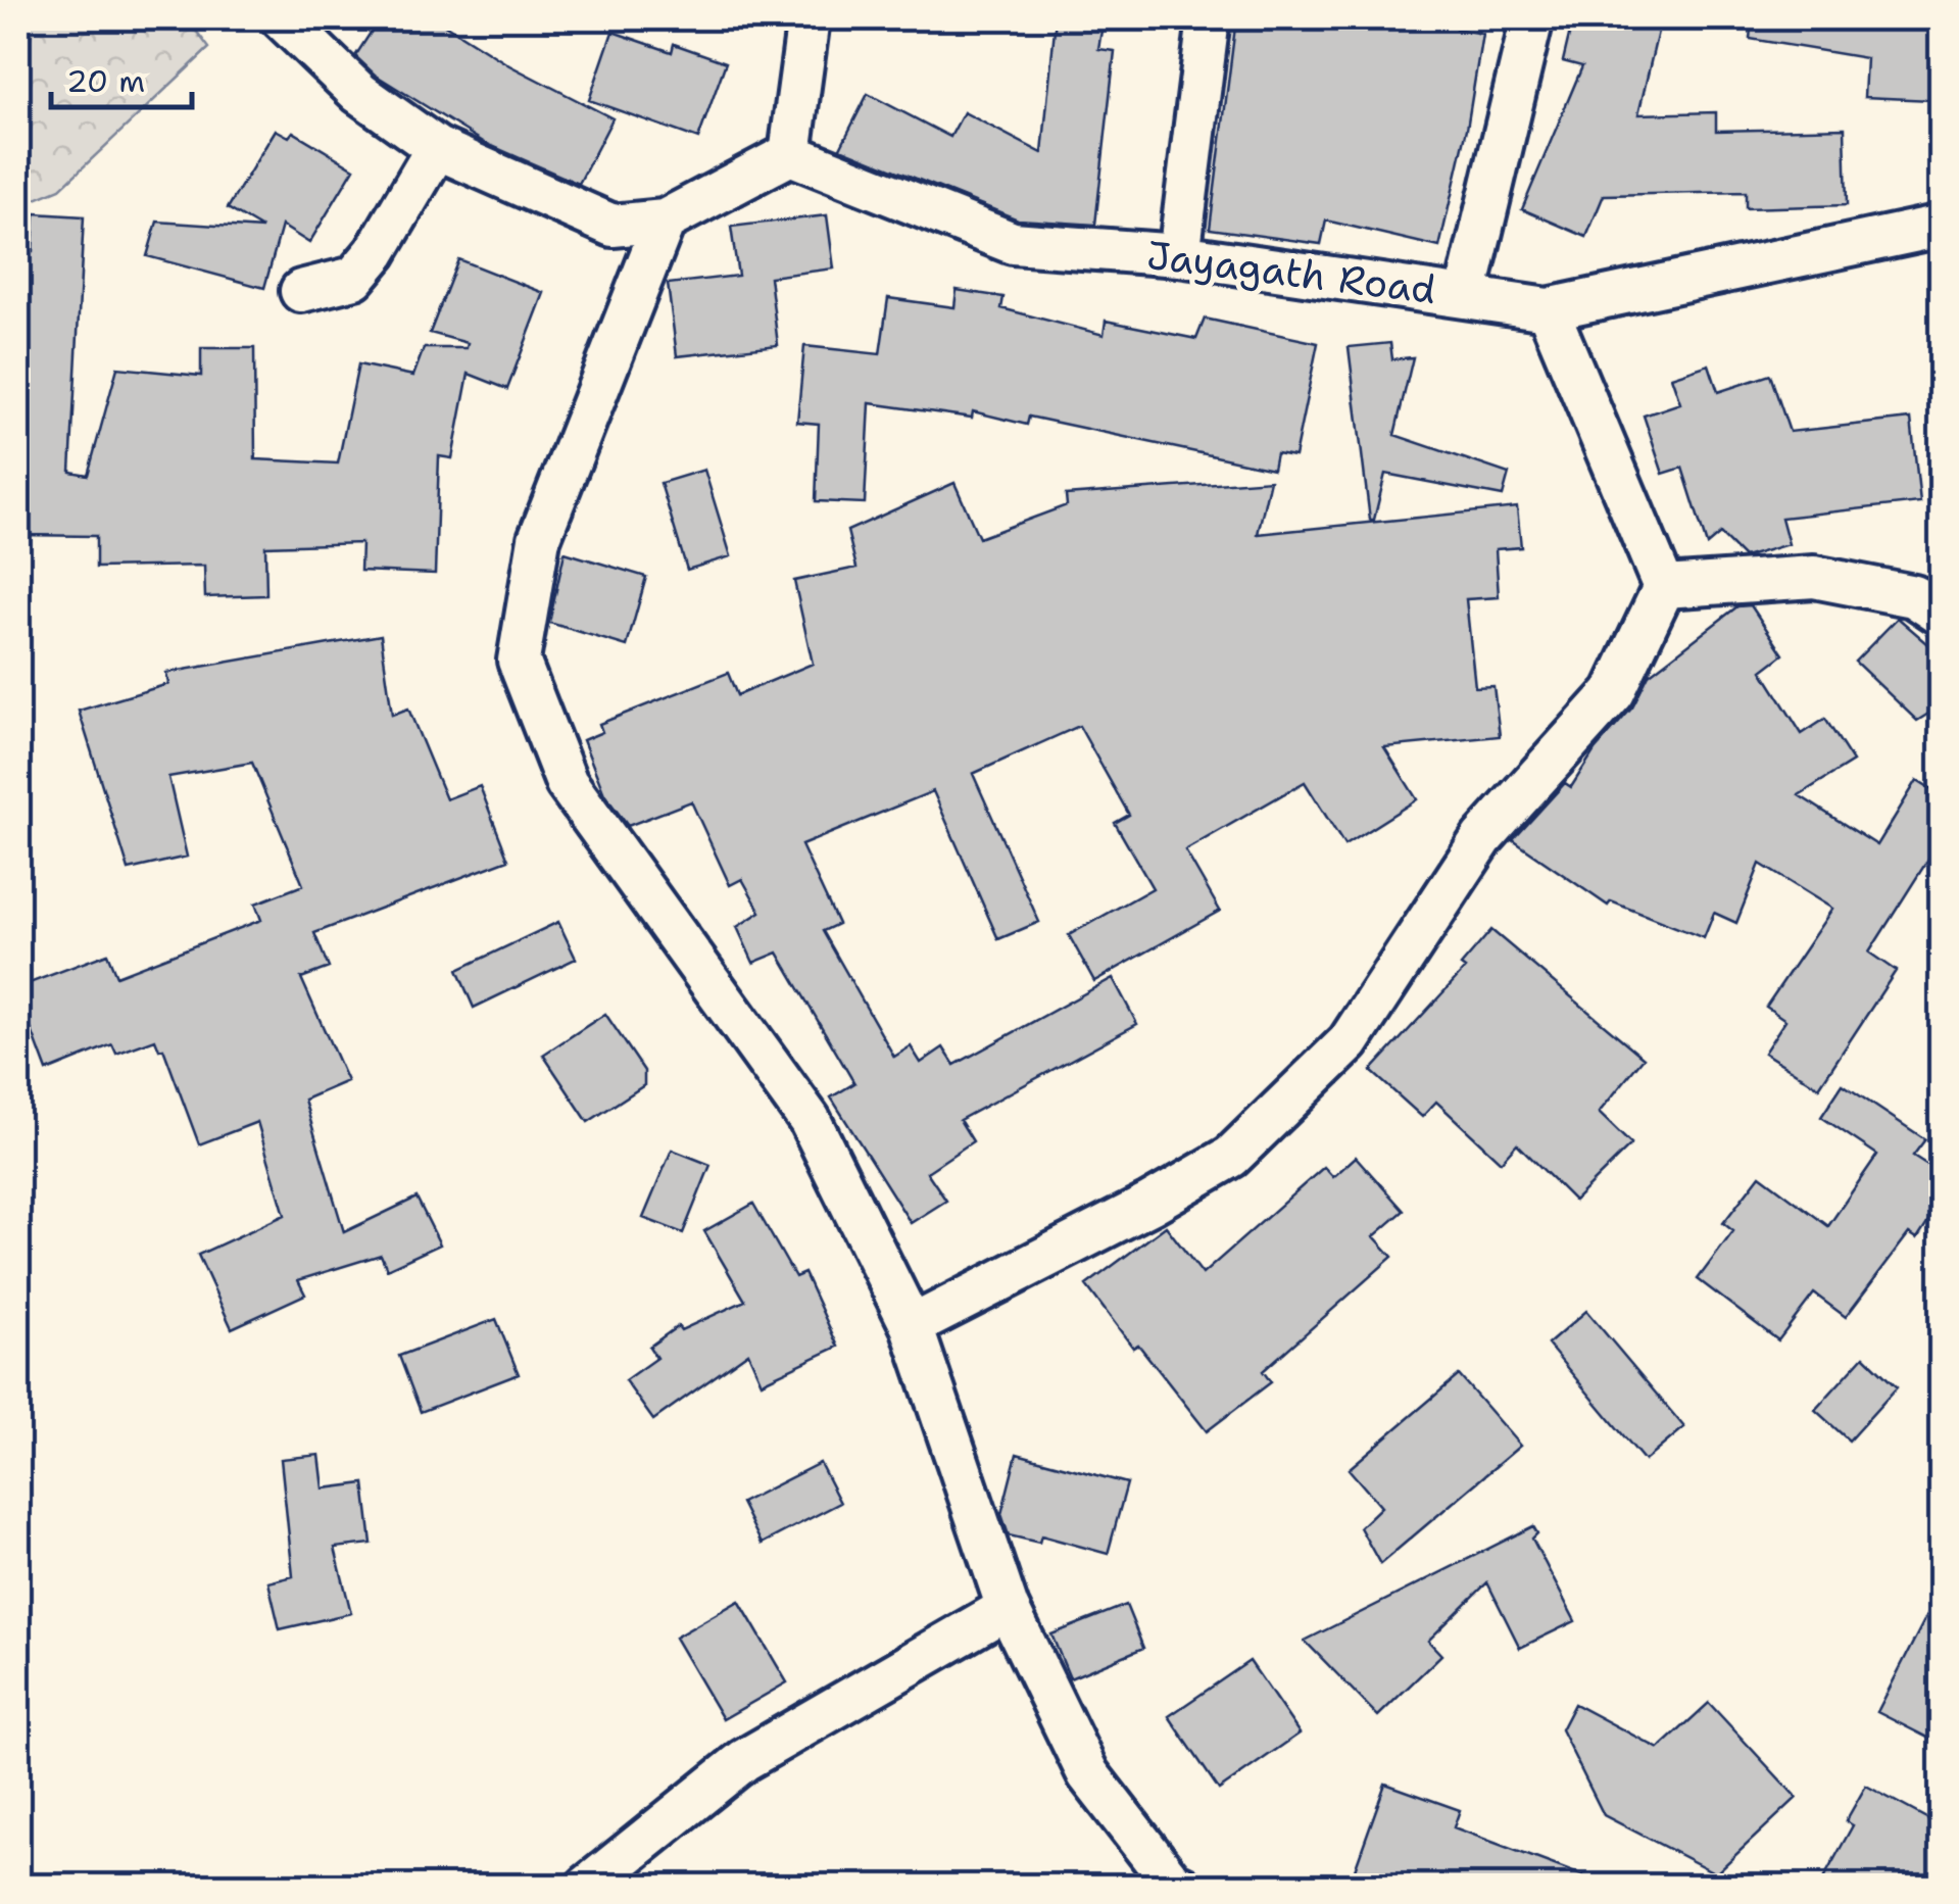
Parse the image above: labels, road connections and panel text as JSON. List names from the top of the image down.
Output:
{
  "streets": {
    "street": ["Jayagath Road"]
  },
  "scale_bar": "20 m"
}
